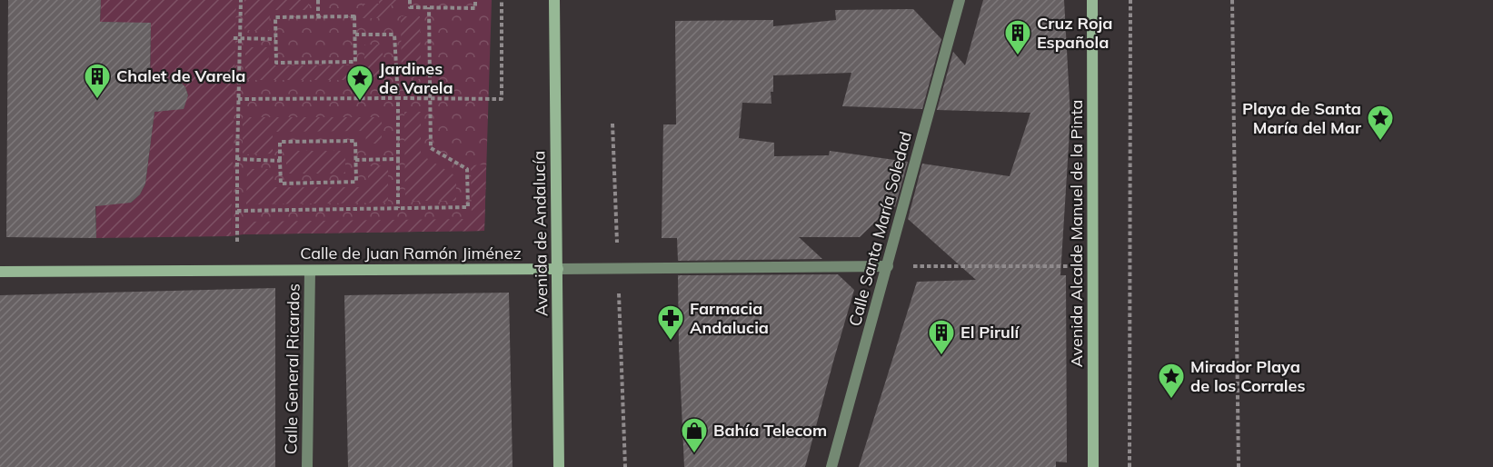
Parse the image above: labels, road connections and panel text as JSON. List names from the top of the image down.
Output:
{
  "streets": {
    "street": [
      "Calle Santa María Soledad",
      "Avenida de Andalucía",
      "Avenida Alcalde Manuel de la Pinta",
      "Calle de Juan Ramón Jiménez",
      "Calle General Ricardos"
    ]
  },
  "crossings": [
    ["Calle Santa María Soledad", "Calle de Juan Ramón Jiménez"],
    ["Avenida de Andalucía", "Calle de Juan Ramón Jiménez"],
    ["Calle de Juan Ramón Jiménez", "Calle General Ricardos"]
  ],
  "places": {
    "building": ["Cruz Roja Española", "Chalet de Varela", "El Pirulí"],
    "place": ["Jardines de Varela", "Playa de Santa María del Mar", "Mirador Playa de los Corrales"],
    "pharmacy": ["Farmacia Andalucia"],
    "shop": ["Bahía Telecom"]
  }
}
